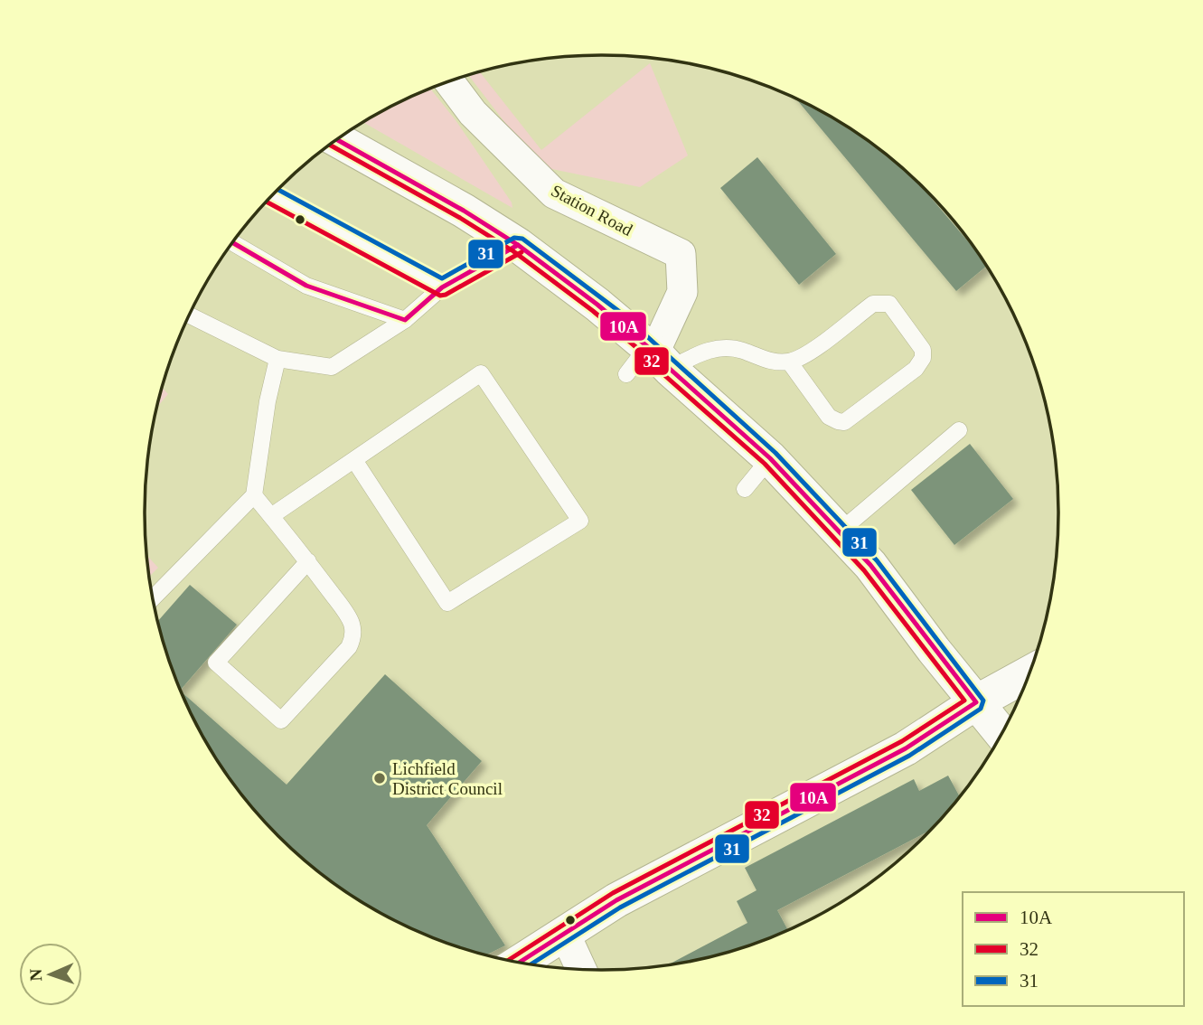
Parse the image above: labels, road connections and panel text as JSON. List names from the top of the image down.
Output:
{
  "streets": {
    "street": ["Station Road"]
  },
  "places": ["Lichfield District Council"],
  "lines": ["transit line 10A", "transit line 32", "transit line 31"],
  "legend": ["10A", "32", "31"],
  "north": "left"
}
